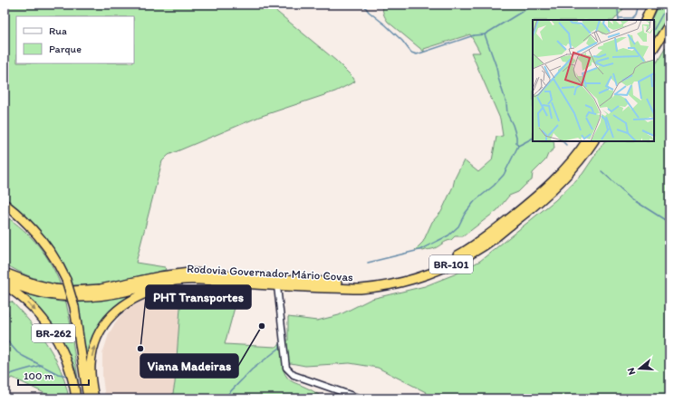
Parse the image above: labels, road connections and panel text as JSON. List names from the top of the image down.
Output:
{
  "streets": {
    "highway": ["BR-101", "Rodovia Governador Mário Covas", "BR-262"]
  },
  "places": ["Viana Madeiras", "PHT Transportes"],
  "legend": ["Rua", "Parque"],
  "scale_bar": "100 m",
  "north": "left"
}
